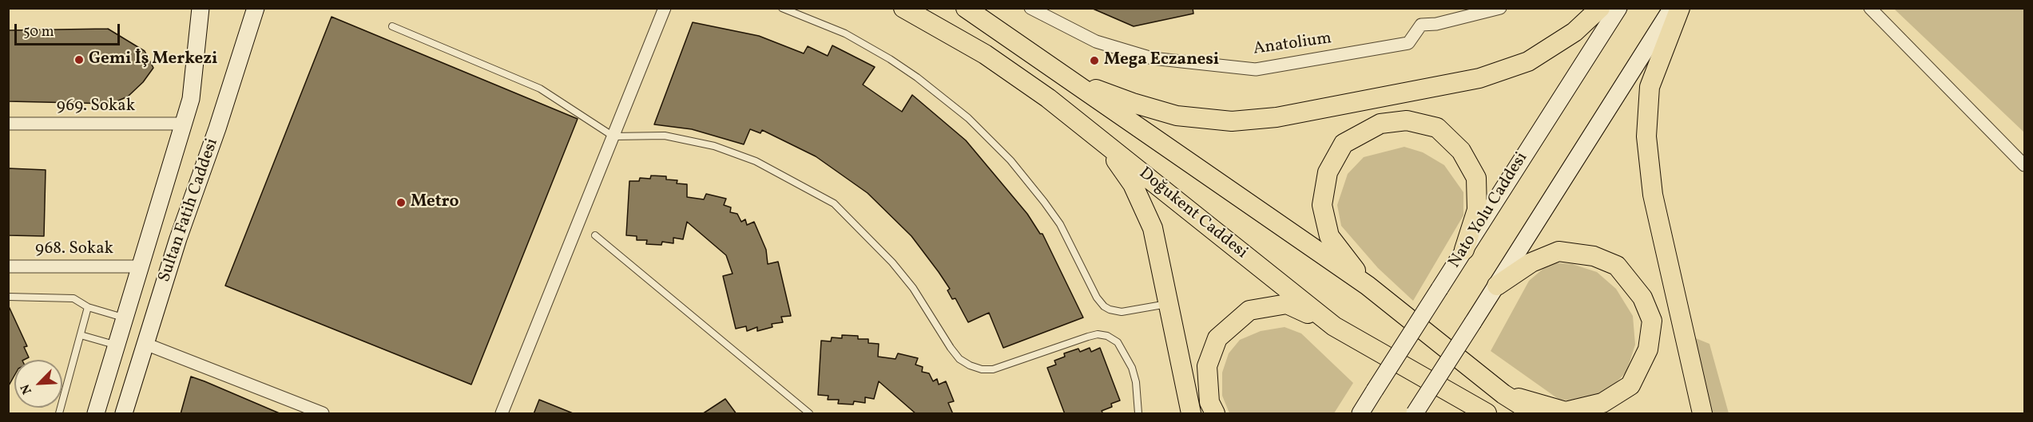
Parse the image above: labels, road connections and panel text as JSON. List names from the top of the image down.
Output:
{
  "streets": {
    "main road": ["Sultan Fatih Caddesi", "Nato Yolu Caddesi", "Doğukent Caddesi"],
    "street": ["Anatolium", "969. Sokak", "968. Sokak"]
  },
  "crossings": [
    ["969. Sokak", "Sultan Fatih Caddesi"],
    ["Sultan Fatih Caddesi", "968. Sokak"]
  ],
  "places": ["Gemi İş Merkezi", "Mega Eczanesi", "Metro"],
  "scale_bar": "50 m",
  "north": "bottom left"
}
